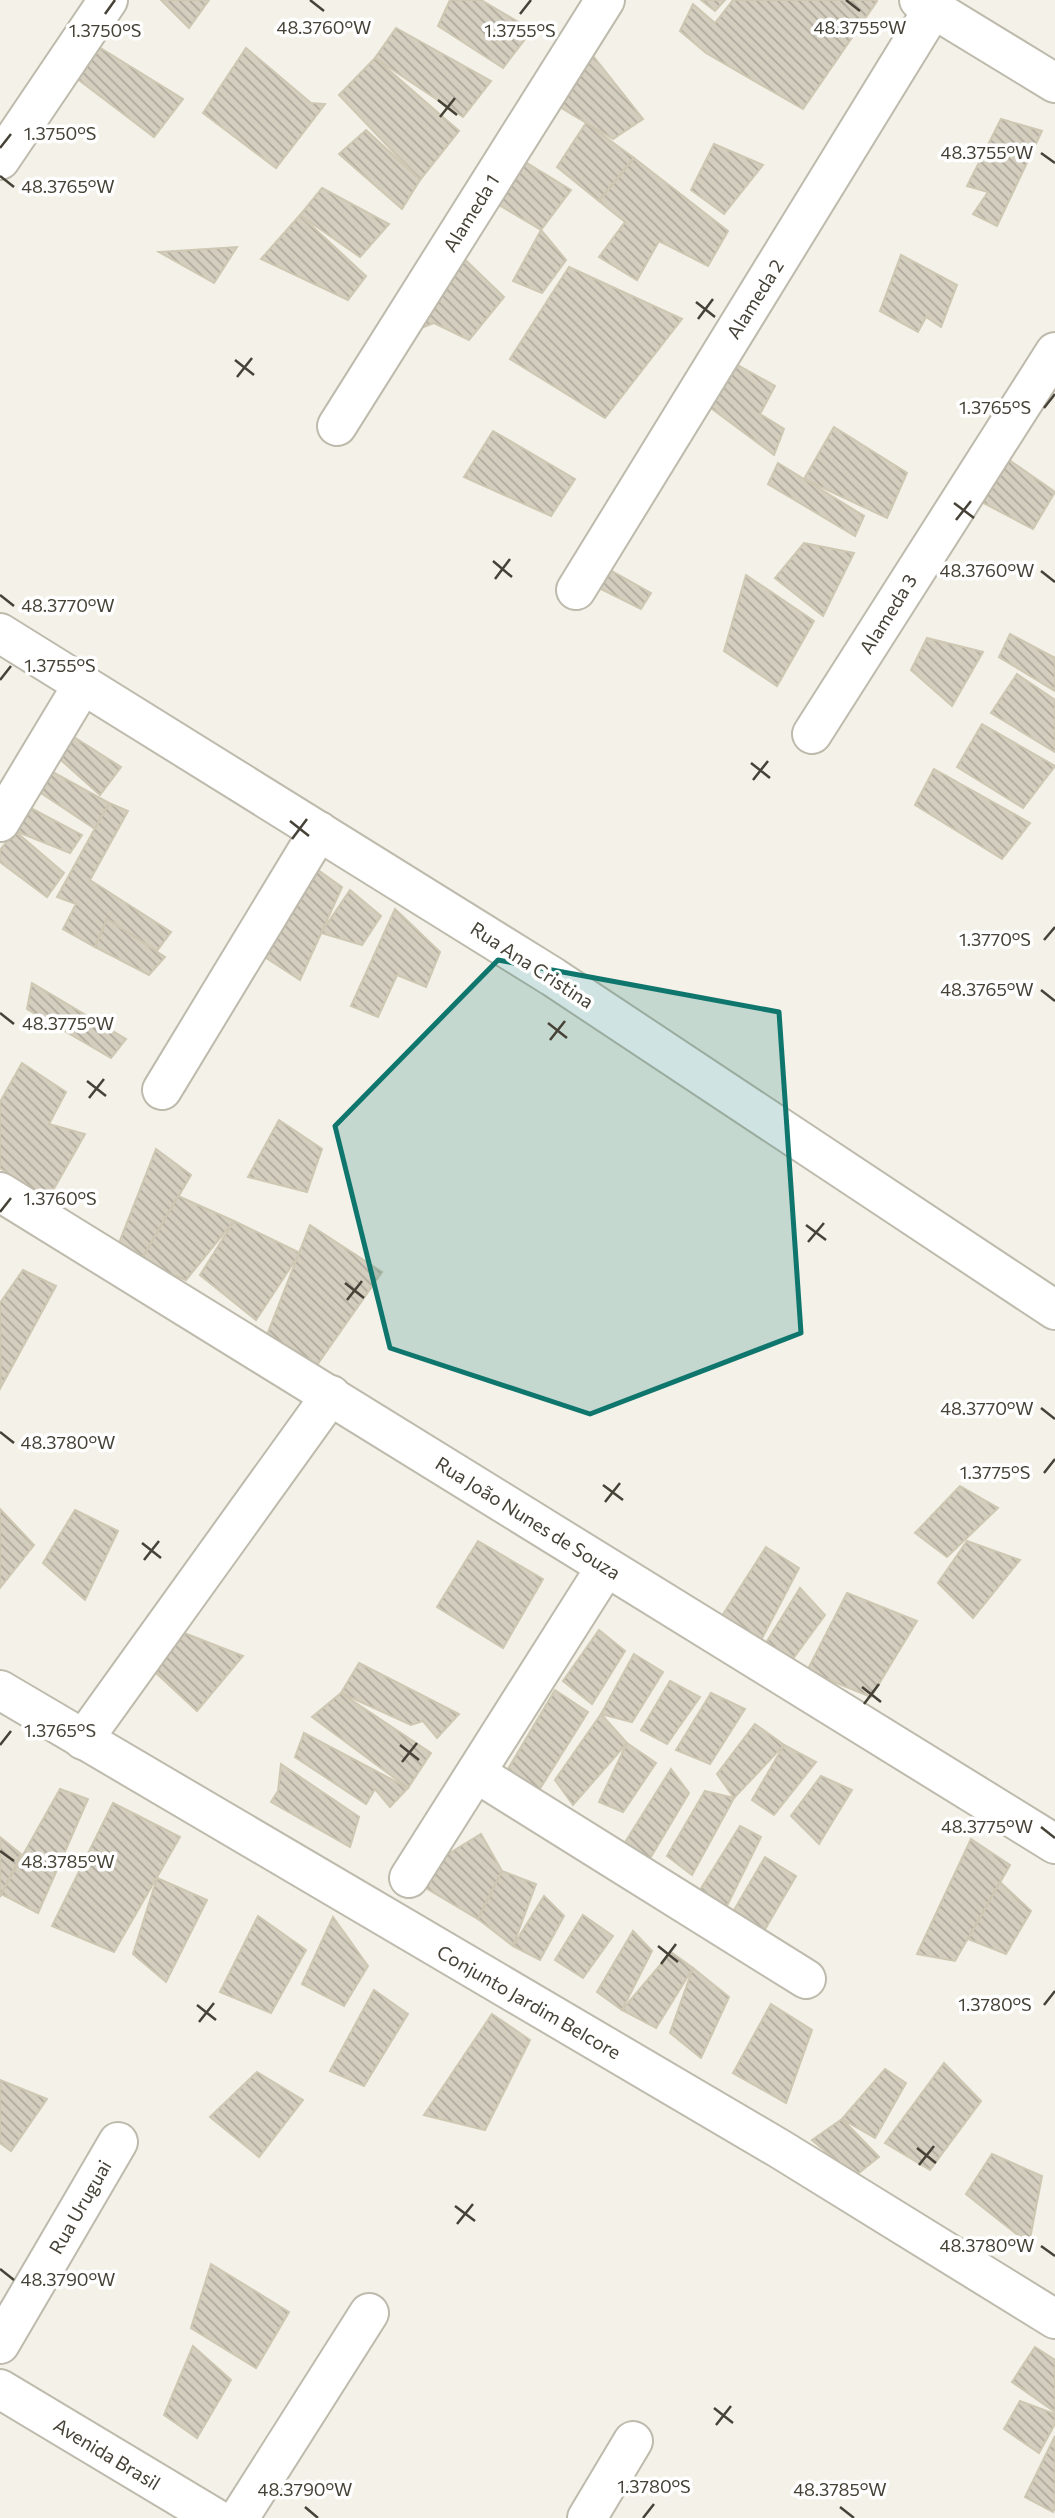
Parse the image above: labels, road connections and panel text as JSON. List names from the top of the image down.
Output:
{
  "streets": {
    "street": [
      "Alameda 1",
      "Alameda 2",
      "Alameda 3",
      "Rua Ana Cristina",
      "Rua João Nunes de Souza",
      "Conjunto Jardim Belcore",
      "Rua Uruguai",
      "Avenida Brasil"
    ]
  },
  "coordinates": [
    "48.3760°W",
    "48.3755°W",
    "1.3750°S",
    "1.3755°S",
    "48.3765°W",
    "1.3765°S",
    "48.3770°W",
    "1.3770°S",
    "48.3775°W",
    "1.3760°S",
    "48.3780°W",
    "1.3775°S",
    "48.3785°W",
    "1.3780°S",
    "48.3790°W"
  ]
}
